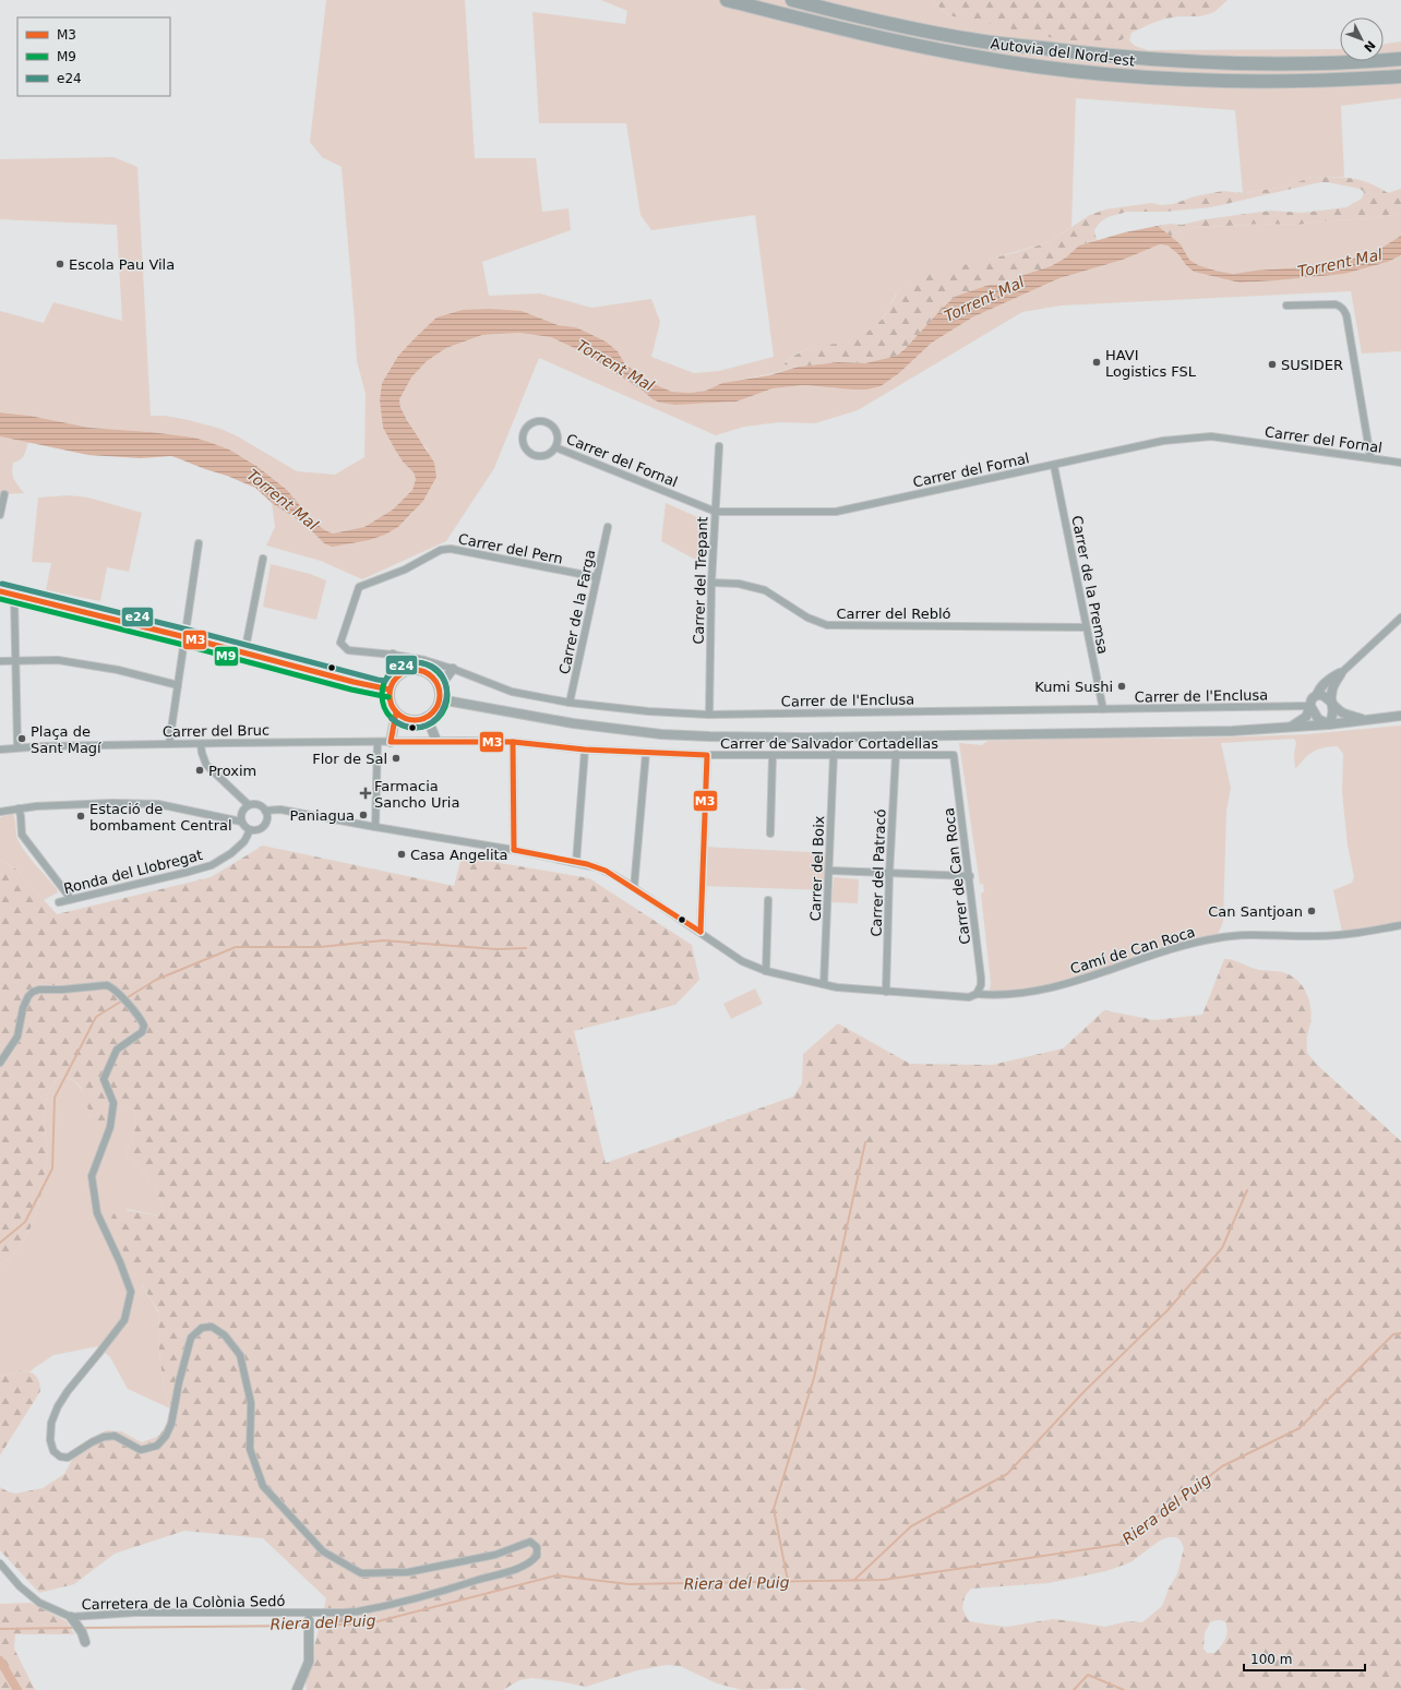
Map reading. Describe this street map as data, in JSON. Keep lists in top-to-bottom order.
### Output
{
  "streets": {
    "highway": ["Autovia del Nord-est"],
    "street": [
      "Carrer del Fornal",
      "Carrer del Pern",
      "Carrer del Trepant",
      "Carrer de la Premsa",
      "Carrer de la Farga",
      "Carrer del Rebló",
      "Carrer de l'Enclusa",
      "Carrer del Bruc",
      "Carrer de Salvador Cortadellas",
      "Carrer del Boix",
      "Ronda del Llobregat",
      "Carrer del Patracó",
      "Carrer de Can Roca",
      "Camí de Can Roca",
      "Carretera de la Colònia Sedó"
    ]
  },
  "crossings": [
    ["Carrer del Fornal", "Carrer del Trepant"],
    ["Carrer del Fornal", "Carrer de la Premsa"],
    ["Carrer del Pern", "Carrer de la Farga"],
    ["Carrer del Pern", "Carrer de l'Enclusa"],
    ["Carrer del Trepant", "Carrer del Rebló"],
    ["Carrer del Trepant", "Carrer de l'Enclusa"],
    ["Carrer de la Premsa", "Carrer del Rebló"],
    ["Carrer de la Premsa", "Carrer de l'Enclusa"],
    ["Carrer de la Farga", "Carrer de l'Enclusa"],
    ["Carrer del Bruc", "Carrer de Salvador Cortadellas"],
    ["Carrer de Salvador Cortadellas", "Carrer del Boix"],
    ["Carrer de Salvador Cortadellas", "Carrer del Patracó"],
    ["Carrer de Salvador Cortadellas", "Carrer de Can Roca"],
    ["Carrer del Boix", "Camí de Can Roca"],
    ["Ronda del Llobregat", "Camí de Can Roca"],
    ["Carrer del Patracó", "Camí de Can Roca"],
    ["Carrer de Can Roca", "Camí de Can Roca"]
  ],
  "water": ["Torrent Mal", "Riera del Puig"],
  "places": {
    "other": [
      "Escola Pau Vila",
      "HAVI Logistics FSL",
      "SUSIDER",
      "Kumi Sushi",
      "Plaça de Sant Magí",
      "Flor de Sal",
      "Proxim",
      "Paniagua",
      "Estació de bombament Central",
      "Casa Angelita",
      "Can Santjoan"
    ],
    "health": ["Farmacia Sancho Uria"]
  },
  "lines": ["transit line e24", "transit line M3", "transit line M9"],
  "legend": ["M3", "M9", "e24"],
  "scale_bar": "100 m",
  "north": "bottom right"
}
